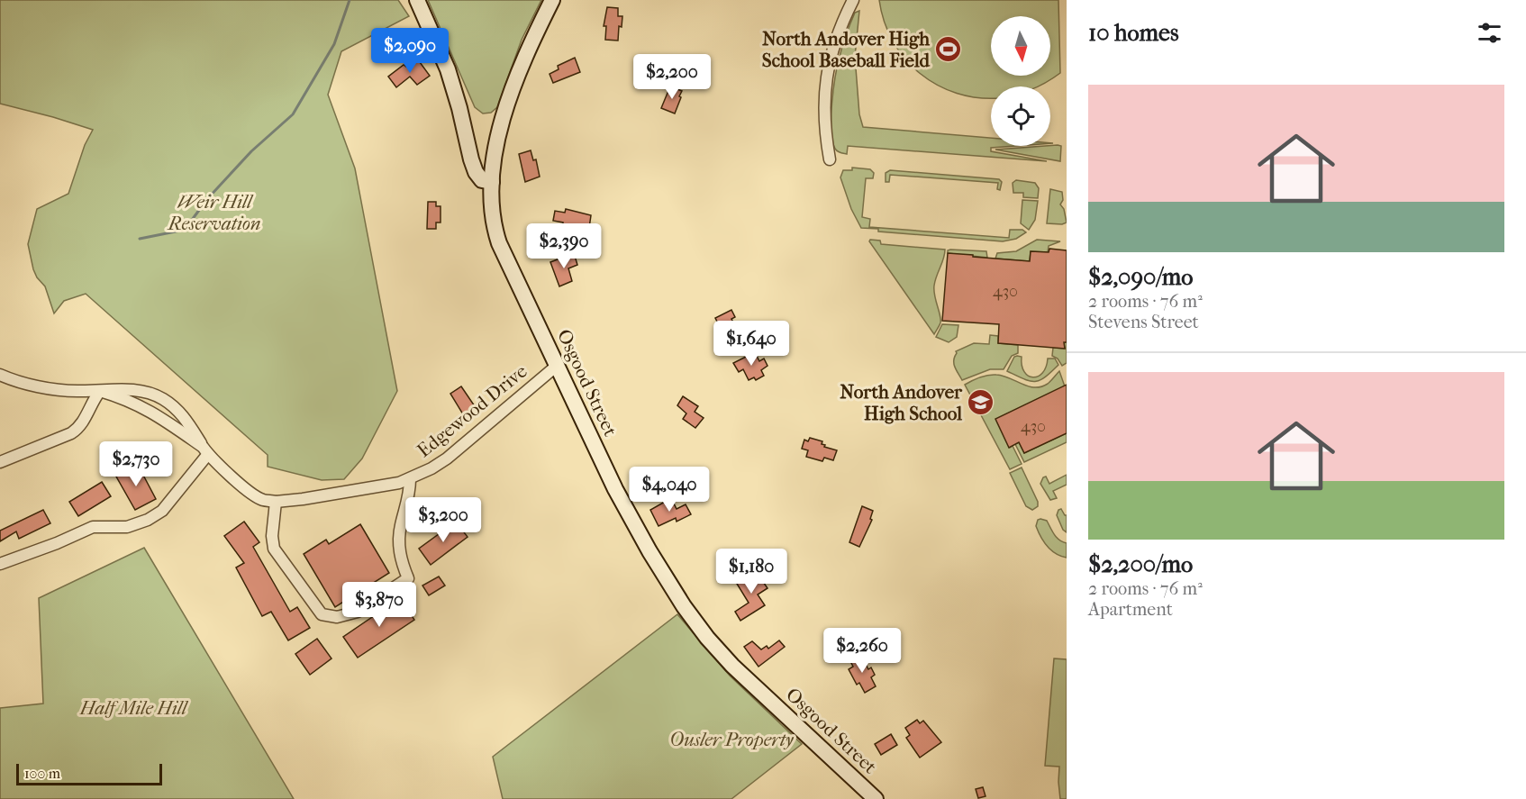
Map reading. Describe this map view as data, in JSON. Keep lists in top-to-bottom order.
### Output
{
  "streets": {
    "street": ["Osgood Street", "Edgewood Drive"]
  },
  "crossings": [
    ["Osgood Street", "Edgewood Drive"]
  ],
  "parks": ["Weir Hill Reservation", "Half Mile Hill", "Ousler Property"],
  "places": {
    "sports": ["North Andover High School Baseball Field"],
    "school or university": ["North Andover High School"]
  },
  "house_numbers": ["430", "430"],
  "scale_bar": "100 m",
  "north": "bottom",
  "page": {
    "heading": "10 homes",
    "price": [
      "$2,090",
      "$2,200",
      "$2,390",
      "$1,640",
      "$2,730",
      "$4,040",
      "$3,200",
      "$1,180",
      "$3,870",
      "$2,260"
    ],
    "list": [
      {
        "name": "$2,090/mo",
        "note": "2 rooms · 76 m² · Stevens Street"
      },
      {
        "name": "$2,200/mo",
        "note": "2 rooms · 76 m² · Apartment"
      }
    ],
    "scale": "100 m"
  }
}
